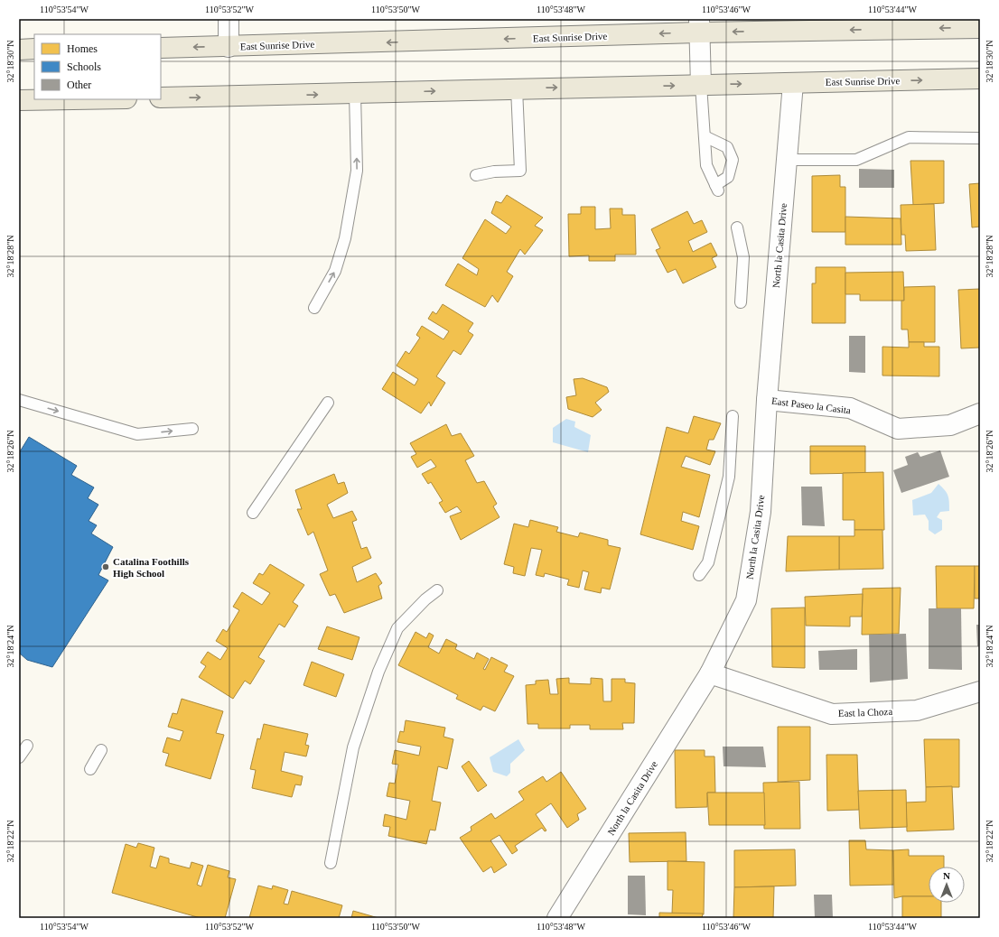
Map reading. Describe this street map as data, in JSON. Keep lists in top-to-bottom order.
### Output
{
  "streets": {
    "main road": ["East Sunrise Drive"],
    "street": ["North la Casita Drive", "East Paseo la Casita", "East la Choza"]
  },
  "crossings": [
    ["East Sunrise Drive", "North la Casita Drive"],
    ["North la Casita Drive", "East Paseo la Casita"],
    ["North la Casita Drive", "East la Choza"]
  ],
  "places": ["Catalina Foothills High School"],
  "legend": ["Homes", "Schools", "Other"],
  "north": "top",
  "coordinates": [
    "110°53'54\"W",
    "110°53'52\"W",
    "110°53'50\"W",
    "110°53'48\"W",
    "110°53'46\"W",
    "110°53'44\"W",
    "32°18'30\"N",
    "32°18'28\"N",
    "32°18'26\"N",
    "32°18'24\"N",
    "32°18'22\"N"
  ]
}
